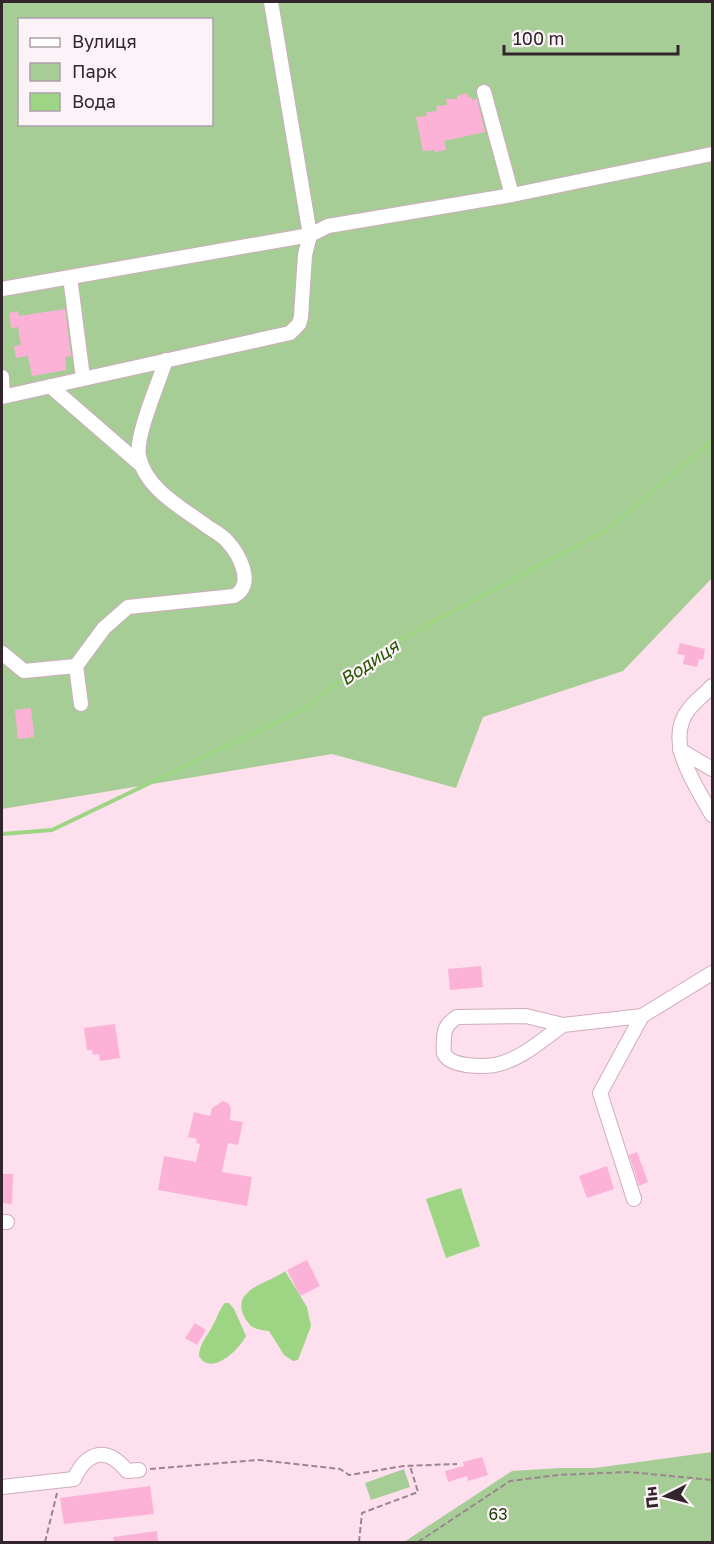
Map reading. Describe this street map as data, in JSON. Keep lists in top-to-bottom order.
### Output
{
  "water": ["Водиця"],
  "parks": ["63"],
  "legend": ["Вулиця", "Парк", "Вода"],
  "scale_bar": "100 m",
  "north": "left"
}
